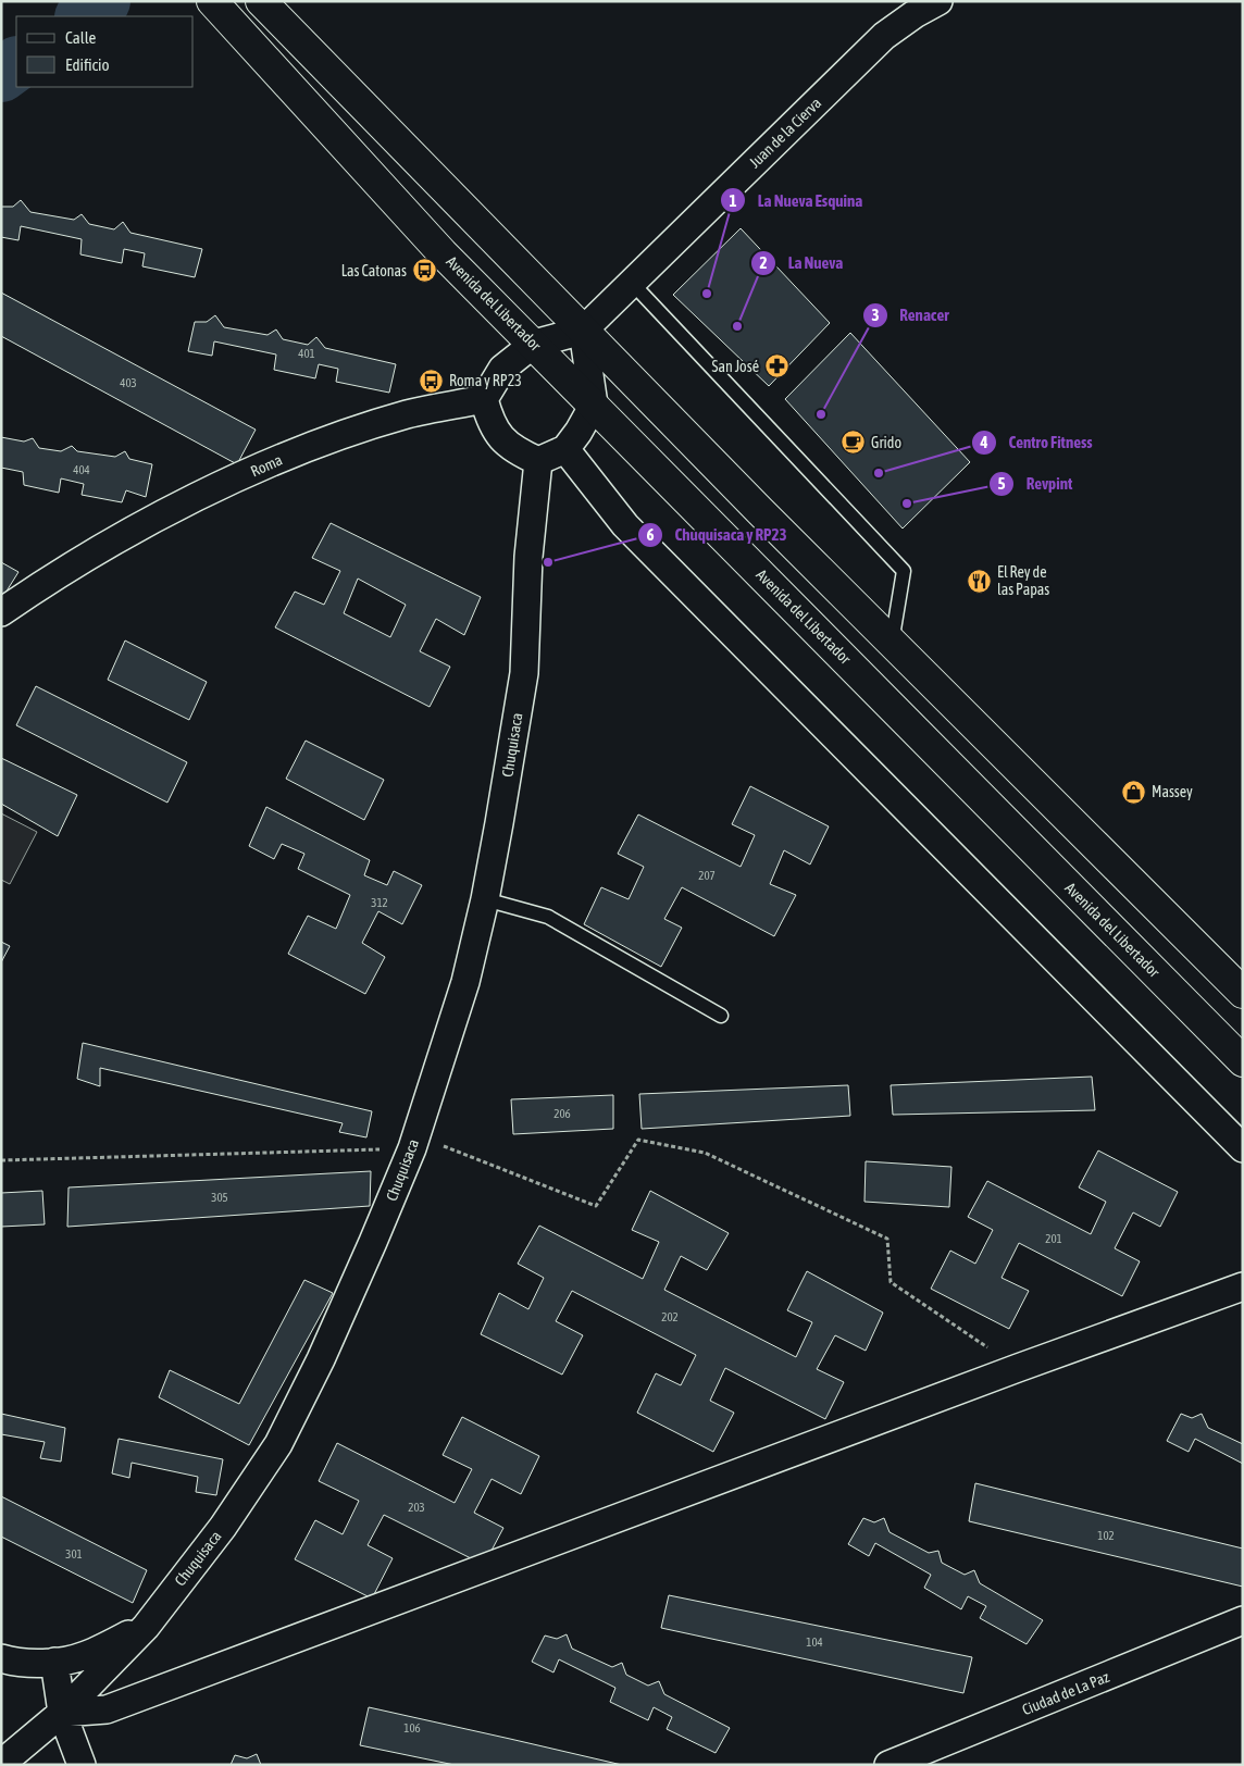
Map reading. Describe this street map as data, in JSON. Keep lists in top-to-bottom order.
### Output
{
  "streets": {
    "main road": ["Avenida del Libertador"],
    "street": [
      "Juan de la Cierva",
      "Roma",
      "Chuquisaca",
      "Ciudad de La Paz"
    ]
  },
  "crossings": [
    ["Juan de la Cierva", "Avenida del Libertador"],
    ["Juan de la Cierva", "Roma"],
    ["Juan de la Cierva", "Chuquisaca"],
    ["Avenida del Libertador", "Roma"],
    ["Avenida del Libertador", "Chuquisaca"],
    ["Roma", "Chuquisaca"]
  ],
  "places": {
    "bus stop": ["Las Catonas", "Roma y RP23"],
    "other": [
      "La Nueva Esquina",
      "La Nueva",
      "Renacer",
      "Centro Fitness",
      "Revpint",
      "Chuquisaca y RP23"
    ],
    "pharmacy": ["San José"],
    "cafe": ["Grido"],
    "restaurant": ["El Rey de las Papas"],
    "shop": ["Massey"]
  },
  "house_numbers": [
    "401",
    "403",
    "404",
    "207",
    "312",
    "206",
    "305",
    "201",
    "202",
    "203",
    "102",
    "301",
    "104",
    "106"
  ],
  "legend": ["Calle", "Edificio"]
}
